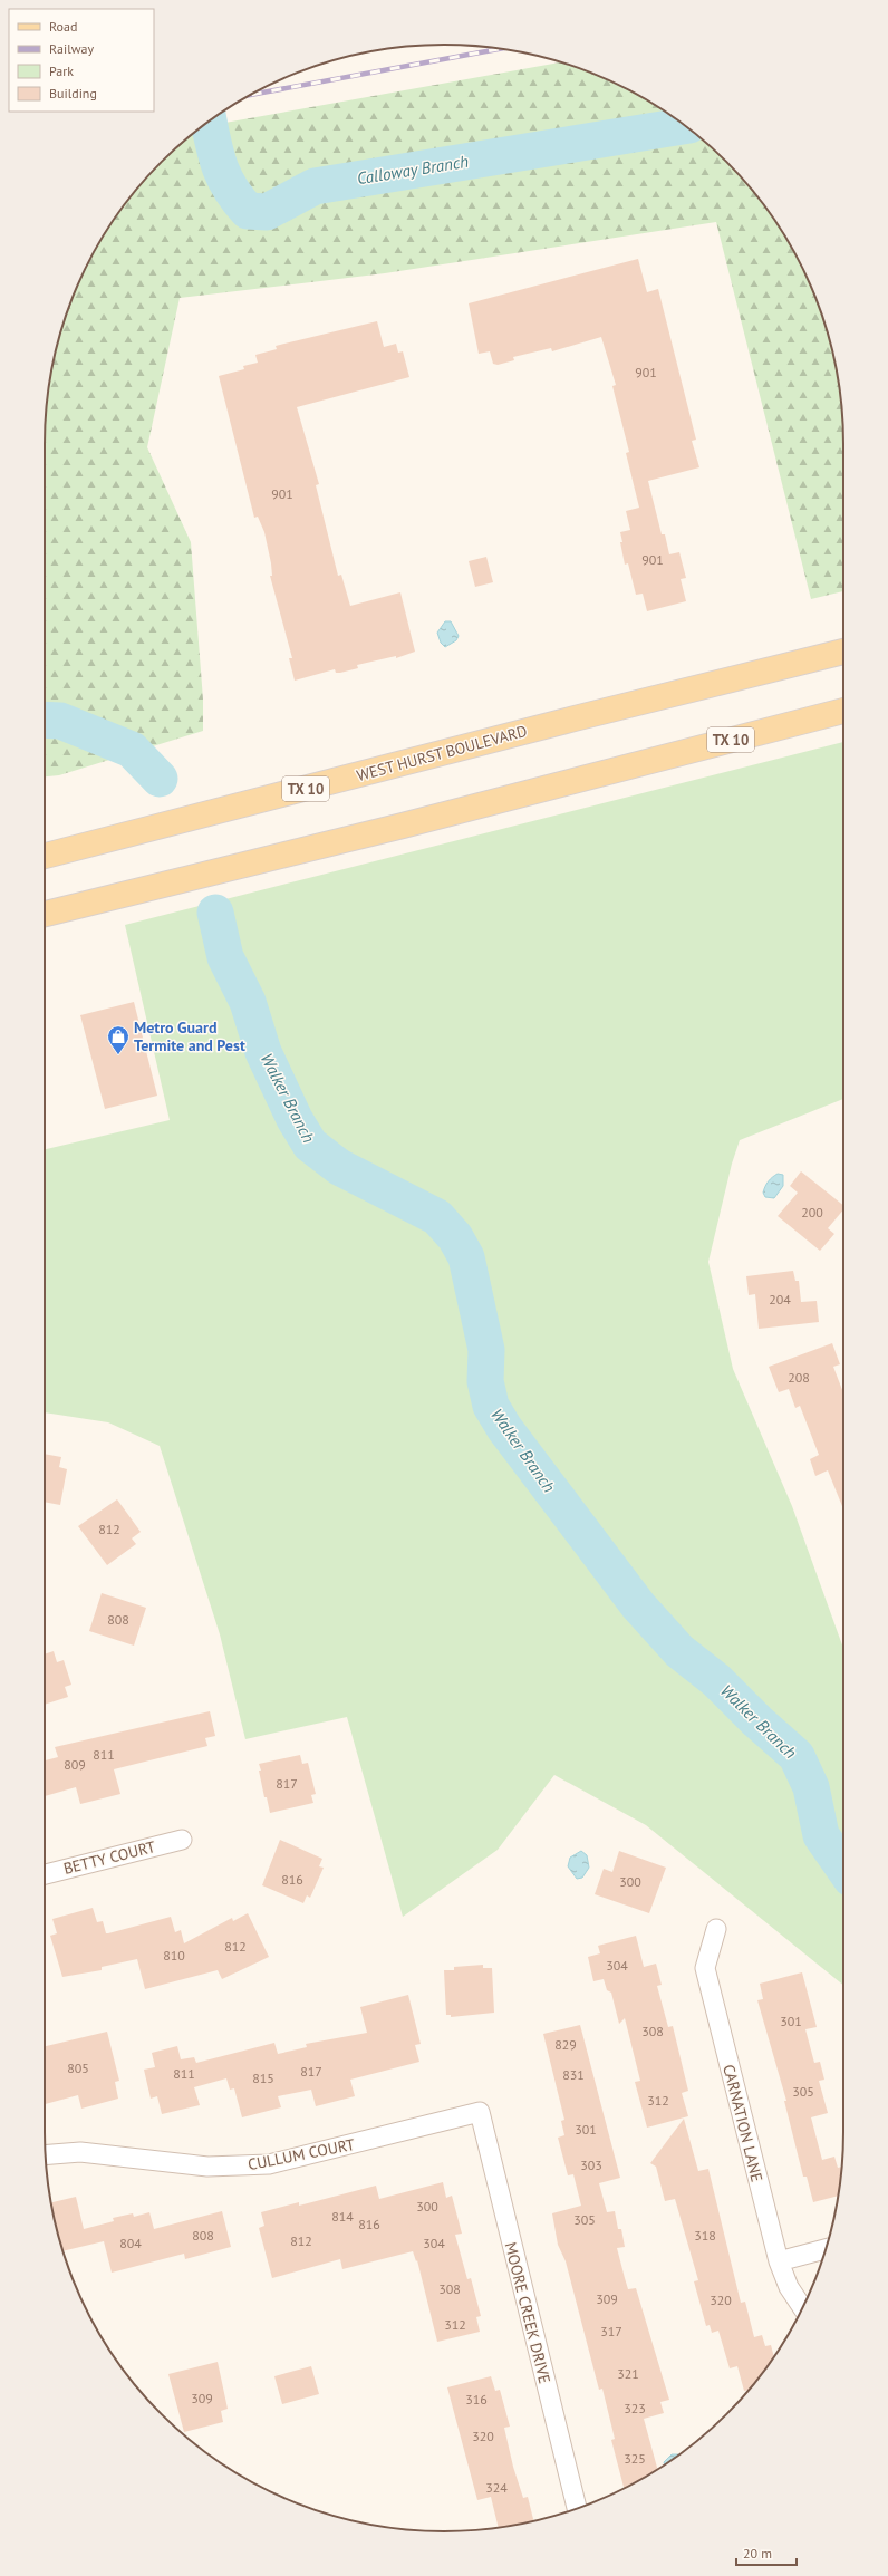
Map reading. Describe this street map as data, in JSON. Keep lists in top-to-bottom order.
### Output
{
  "streets": {
    "main road": ["TX 10", "WEST HURST BOULEVARD"],
    "street": [
      "BETTY COURT",
      "CARNATION LANE",
      "CULLUM COURT",
      "MOORE CREEK DRIVE"
    ]
  },
  "crossings": [
    ["CULLUM COURT", "MOORE CREEK DRIVE"]
  ],
  "water": ["Calloway Branch", "Walker Branch"],
  "places": {
    "shop": ["Metro Guard Termite and Pest"]
  },
  "house_numbers": [
    "901",
    "901",
    "901",
    "200",
    "204",
    "208",
    "812",
    "808",
    "811",
    "809",
    "817",
    "816",
    "300",
    "812",
    "810",
    "304",
    "301",
    "308",
    "829",
    "805",
    "817",
    "811",
    "831",
    "815",
    "305",
    "312",
    "301",
    "303",
    "300",
    "814",
    "305",
    "816",
    "808",
    "318",
    "812",
    "804",
    "304",
    "308",
    "309",
    "320",
    "312",
    "317",
    "321",
    "309",
    "316",
    "323",
    "320",
    "325",
    "324"
  ],
  "legend": [
    "Road",
    "Railway",
    "Park",
    "Building"
  ],
  "scale_bar": "20 m"
}
